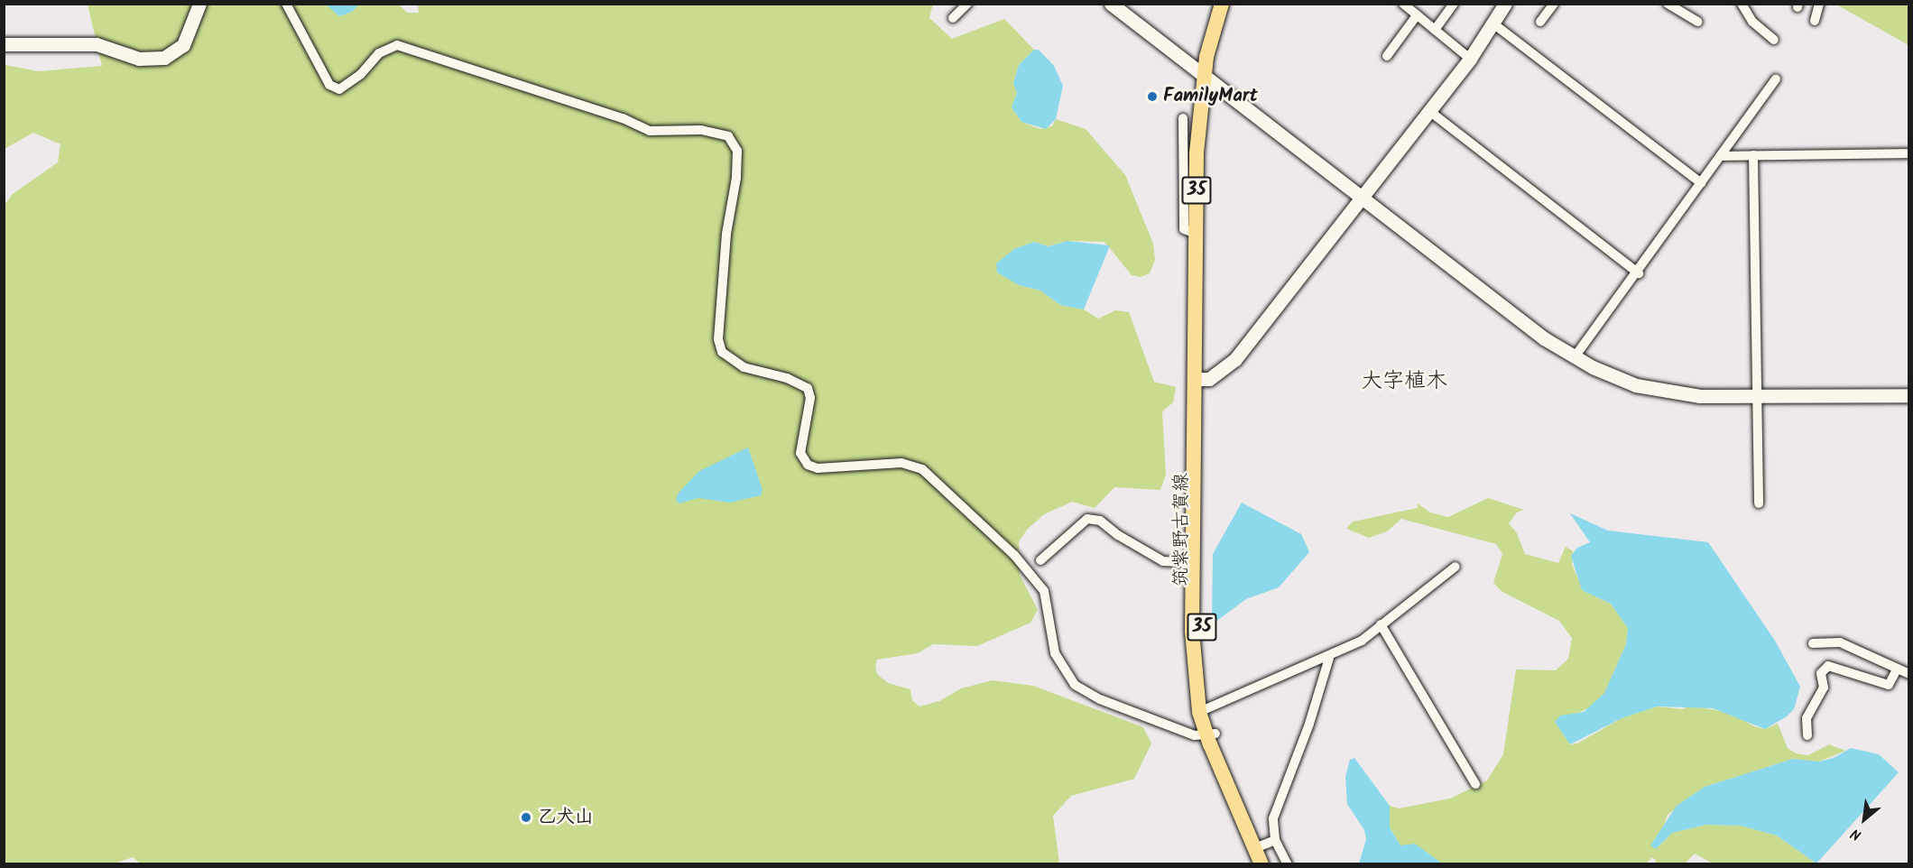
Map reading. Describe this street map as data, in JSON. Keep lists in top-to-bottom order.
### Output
{
  "streets": {
    "main road": ["35", "筑紫野古賀線"]
  },
  "districts": ["大字植木"],
  "places": ["FamilyMart", "乙犬山"],
  "north": "bottom left"
}
